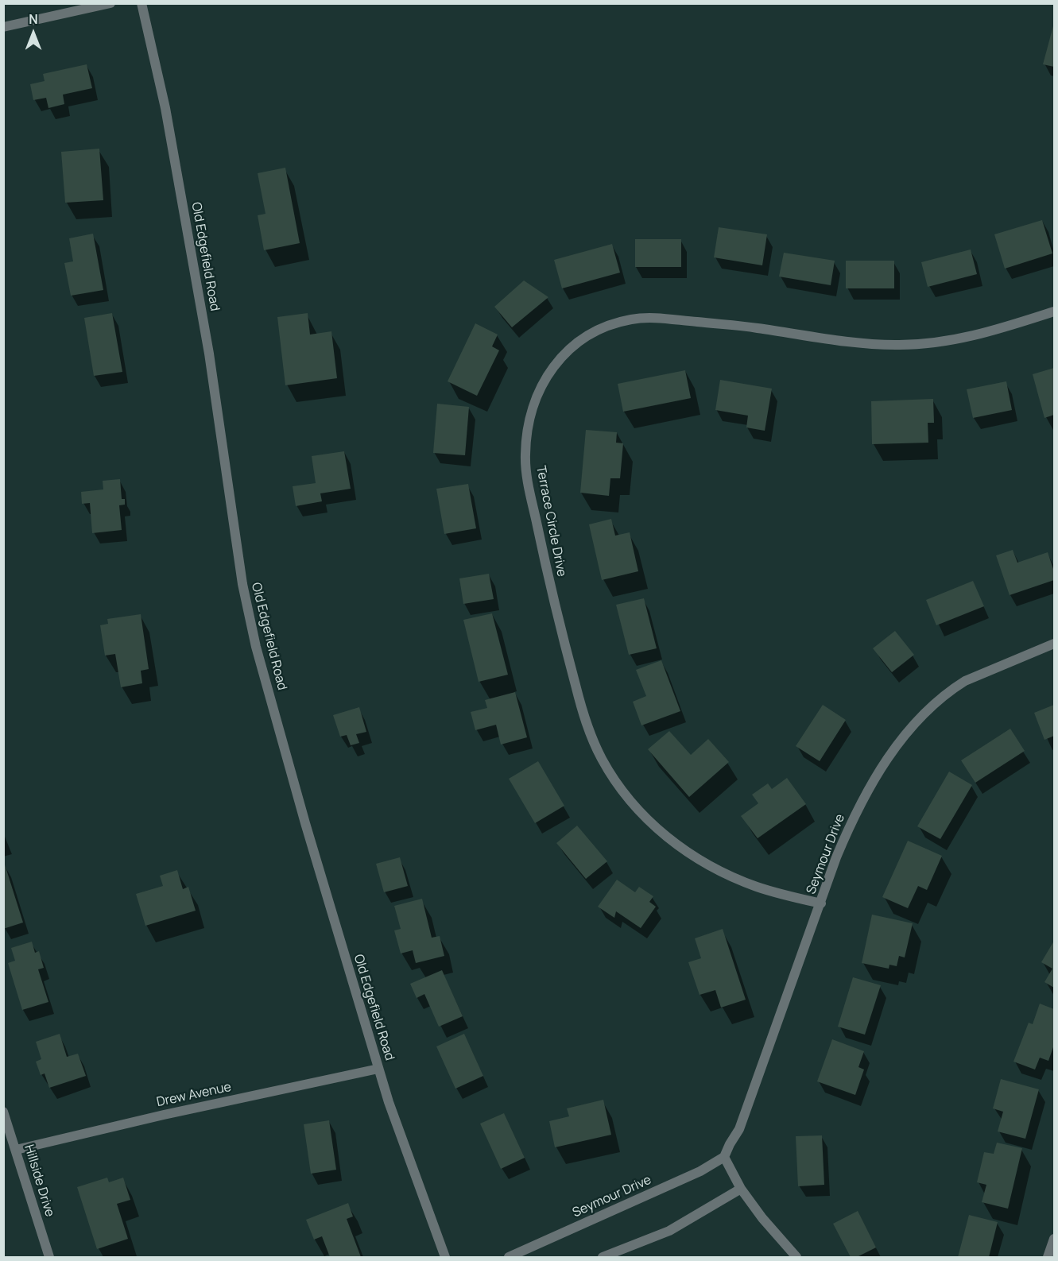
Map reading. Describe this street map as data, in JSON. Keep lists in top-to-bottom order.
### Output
{
  "streets": {
    "street": [
      "Old Edgefield Road",
      "Terrace Circle Drive",
      "Seymour Drive",
      "Drew Avenue",
      "Hillside Drive"
    ]
  },
  "crossings": [
    ["Old Edgefield Road", "Drew Avenue"],
    ["Terrace Circle Drive", "Seymour Drive"],
    ["Drew Avenue", "Hillside Drive"]
  ],
  "north": "top"
}
